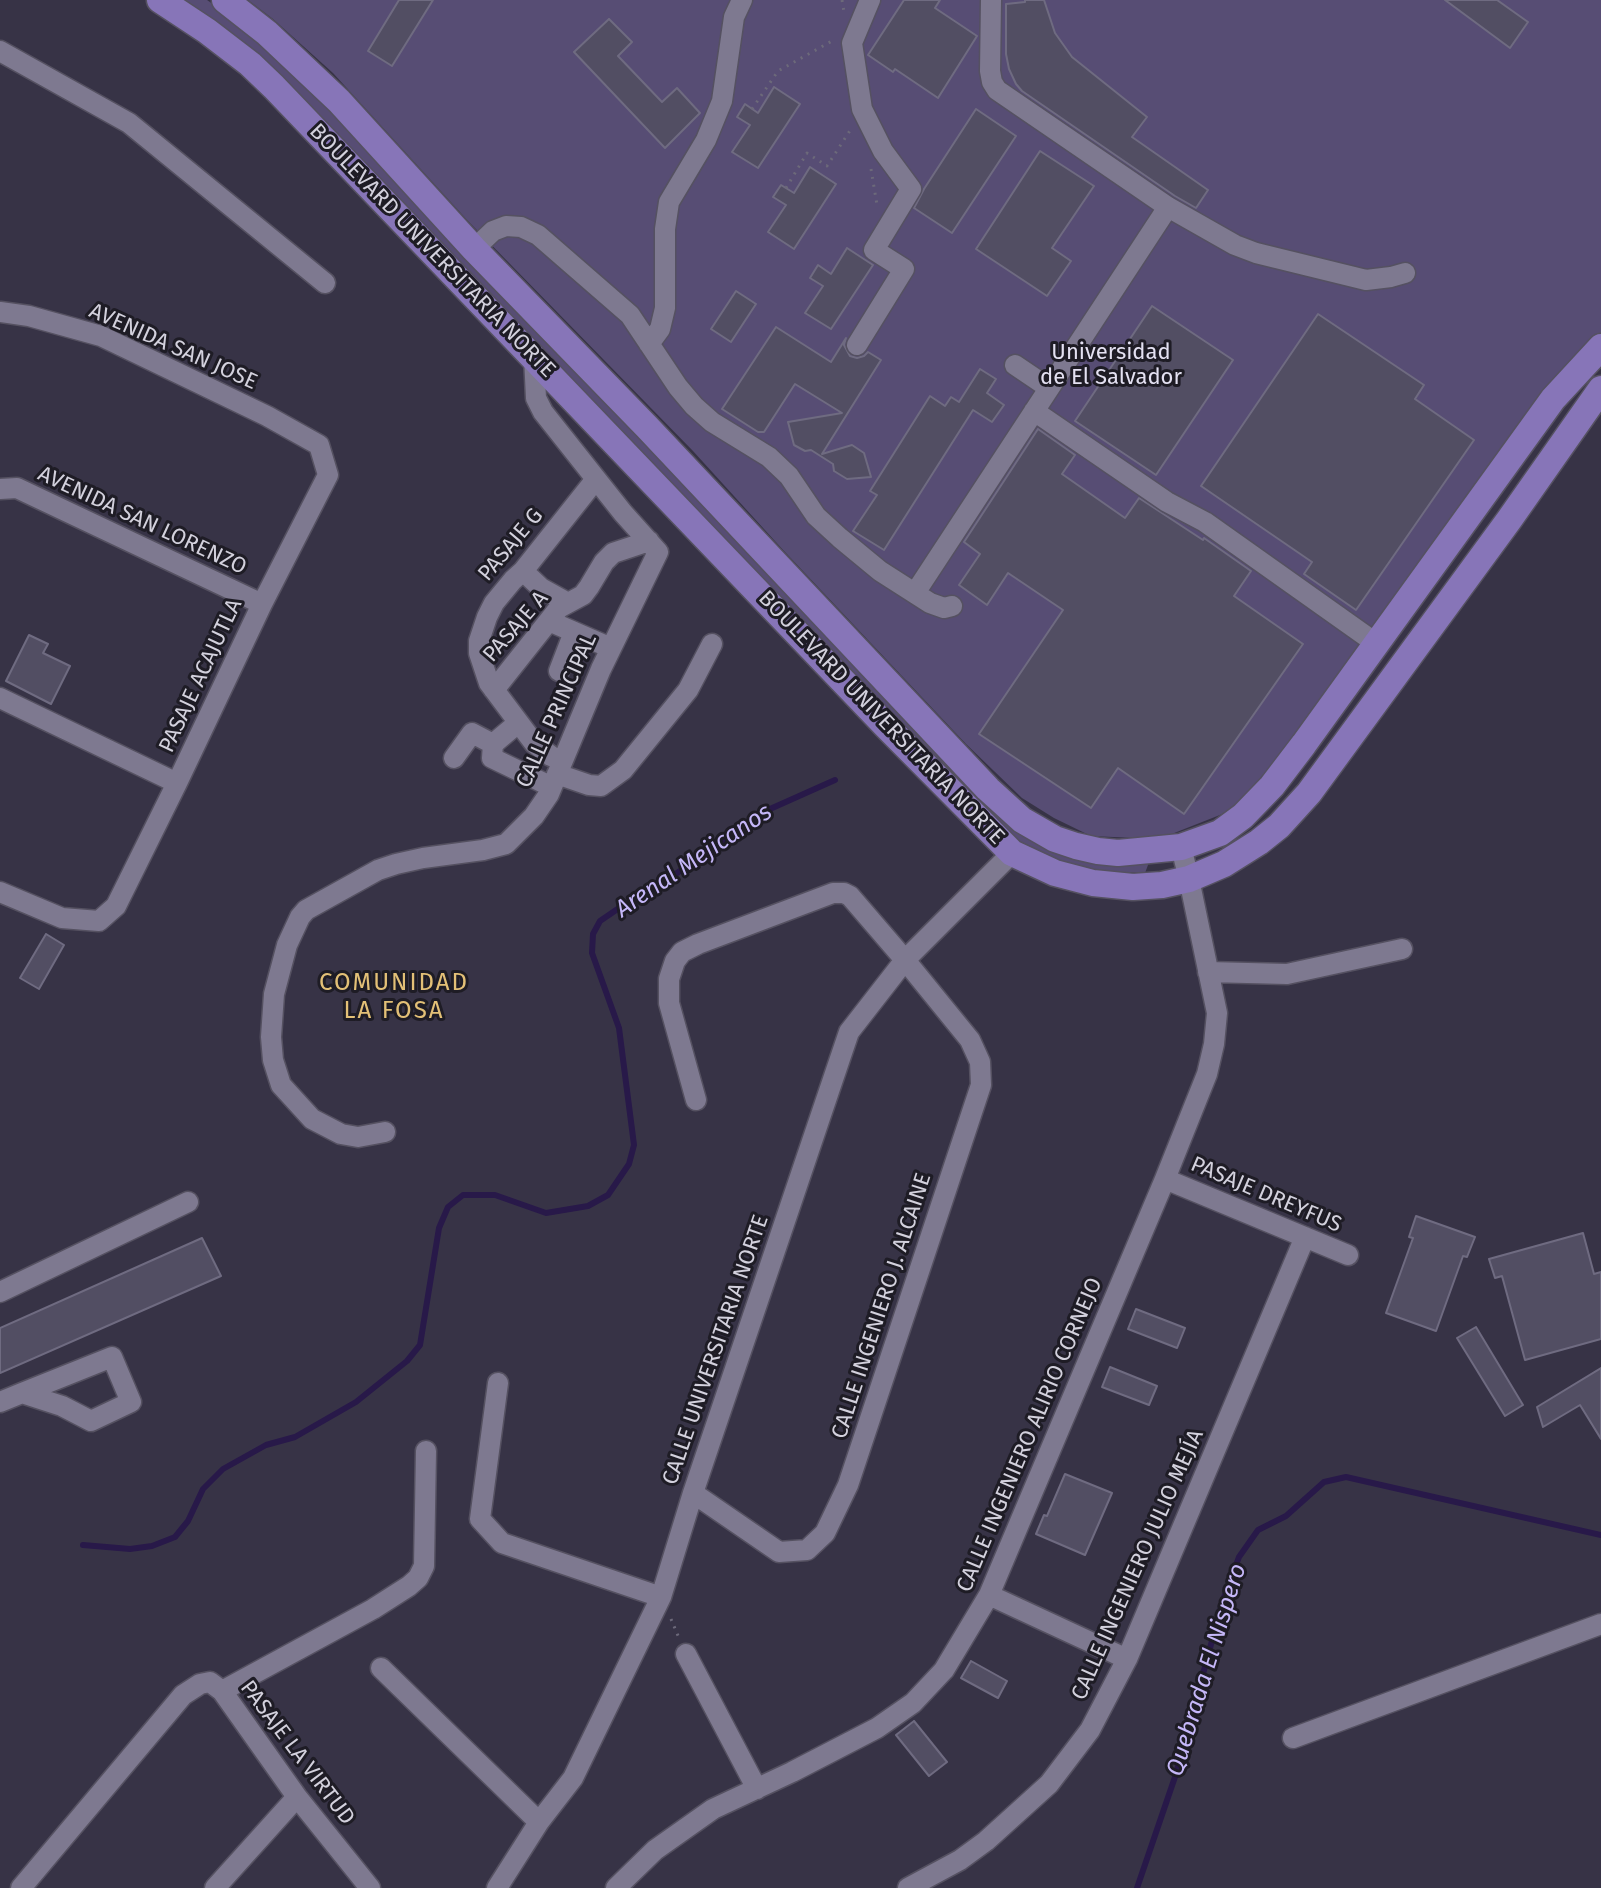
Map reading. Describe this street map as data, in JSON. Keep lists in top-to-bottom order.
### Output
{
  "streets": {
    "main road": ["BOULEVARD UNIVERSITARIA NORTE"],
    "street": [
      "AVENIDA SAN JOSE",
      "AVENIDA SAN LORENZO",
      "PASAJE G",
      "PASAJE A",
      "PASAJE ACAJUTLA",
      "CALLE PRINCIPAL",
      "PASAJE DREYFUS",
      "CALLE INGENIERO J. ALCAINE",
      "CALLE UNIVERSITARIA NORTE",
      "CALLE INGENIERO ALIRIO CORNEJO",
      "CALLE INGENIERO JULIO MEJÍA",
      "PASAJE LA VIRTUD"
    ]
  },
  "crossings": [
    ["BOULEVARD UNIVERSITARIA NORTE", "CALLE UNIVERSITARIA NORTE"],
    ["BOULEVARD UNIVERSITARIA NORTE", "CALLE INGENIERO ALIRIO CORNEJO"],
    ["AVENIDA SAN JOSE", "PASAJE ACAJUTLA"],
    ["AVENIDA SAN LORENZO", "PASAJE ACAJUTLA"],
    ["PASAJE G", "PASAJE A"],
    ["PASAJE G", "CALLE PRINCIPAL"],
    ["PASAJE A", "CALLE PRINCIPAL"],
    ["PASAJE DREYFUS", "CALLE INGENIERO ALIRIO CORNEJO"],
    ["PASAJE DREYFUS", "CALLE INGENIERO JULIO MEJÍA"],
    ["CALLE INGENIERO J. ALCAINE", "CALLE UNIVERSITARIA NORTE"]
  ],
  "districts": ["COMUNIDAD LA FOSA"],
  "water": ["Arenal Mejicanos", "Quebrada El Nispero"],
  "parks": ["Universidad de El Salvador"]
}
